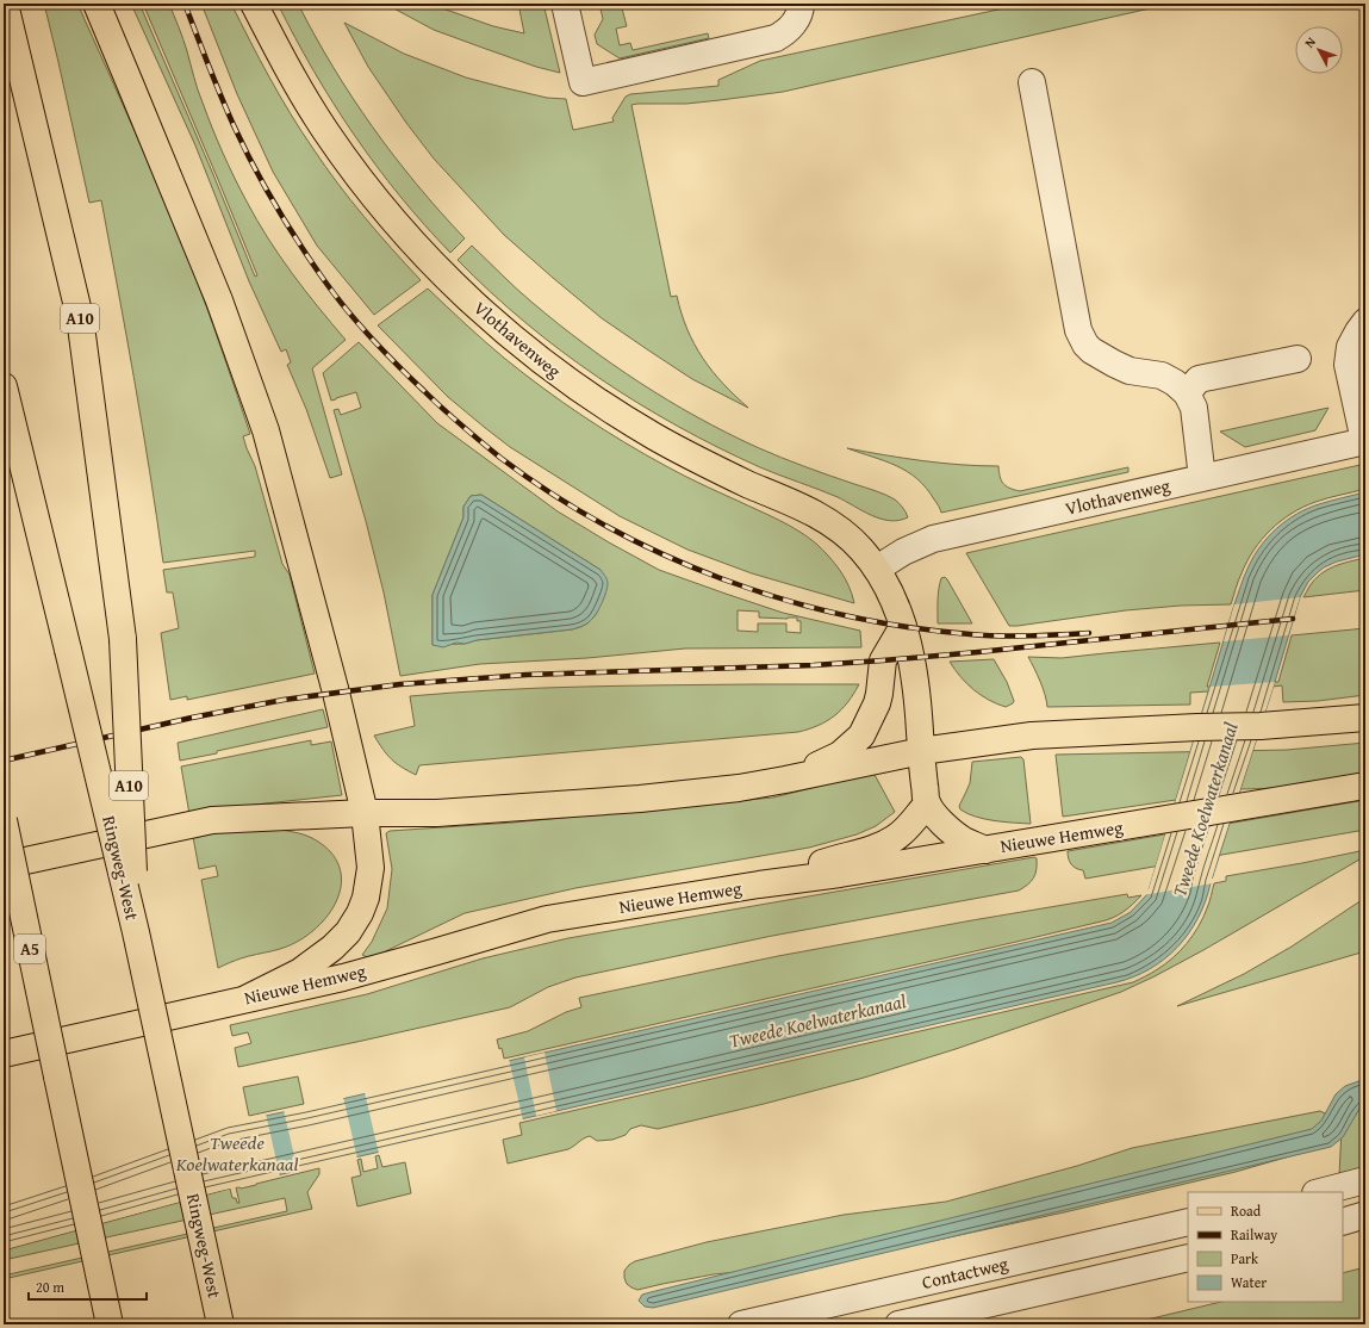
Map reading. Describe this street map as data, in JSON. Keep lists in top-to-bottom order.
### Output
{
  "streets": {
    "main road": [
      "A10",
      "Vlothavenweg",
      "Nieuwe Hemweg",
      "Ringweg-West",
      "A5"
    ],
    "street": ["Contactweg"]
  },
  "crossings": [
    ["A10", "Ringweg-West"]
  ],
  "water": ["Tweede Koelwaterkanaal"],
  "legend": [
    "Road",
    "Railway",
    "Park",
    "Water"
  ],
  "scale_bar": "20 m",
  "north": "top left"
}
